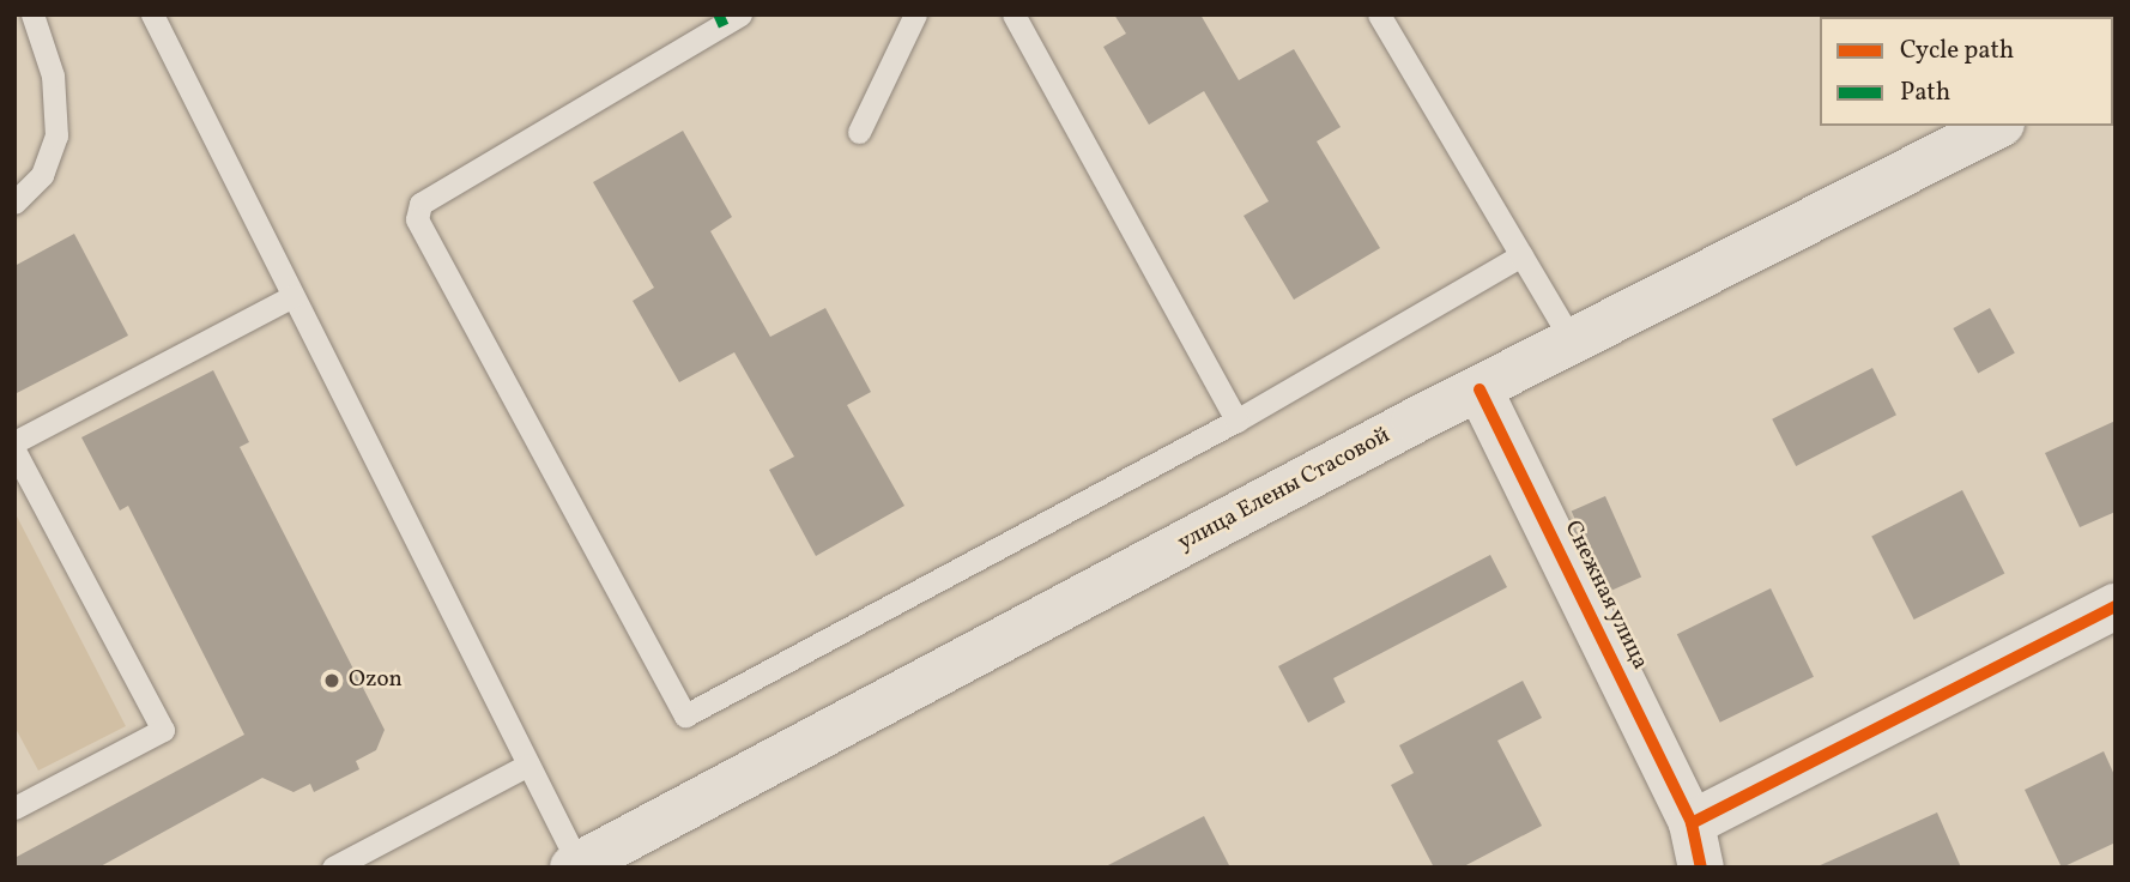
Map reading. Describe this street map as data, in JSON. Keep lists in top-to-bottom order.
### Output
{
  "streets": {
    "main road": ["улица Елены Стасовой", "Снежная улица"]
  },
  "crossings": [
    ["улица Елены Стасовой", "Снежная улица"]
  ],
  "places": ["Ozon"],
  "legend": ["Cycle path", "Path"]
}
